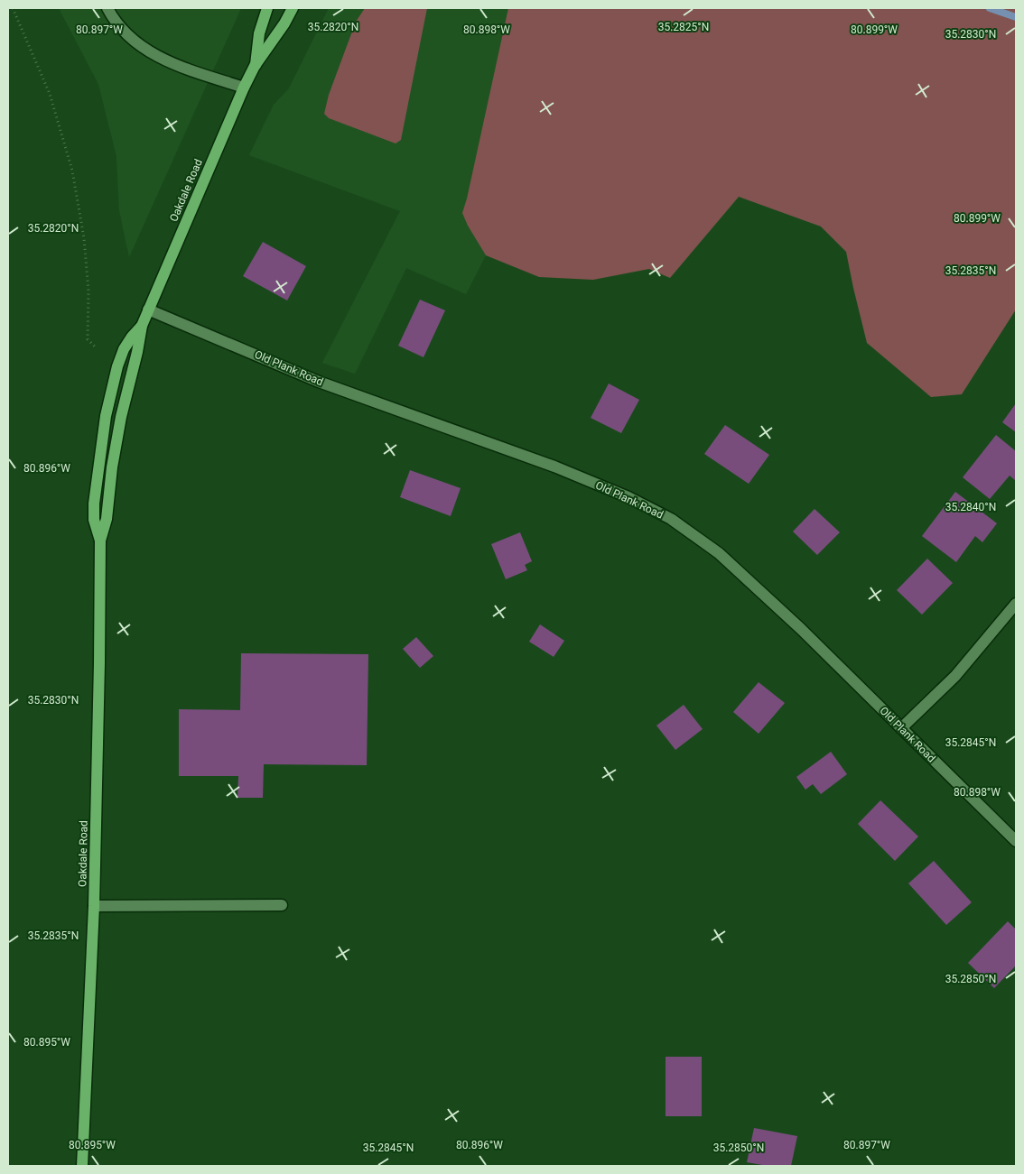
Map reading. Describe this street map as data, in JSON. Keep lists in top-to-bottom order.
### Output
{
  "streets": {
    "main road": ["Oakdale Road"],
    "street": ["Old Plank Road"]
  },
  "crossings": [
    ["Oakdale Road", "Old Plank Road"]
  ],
  "coordinates": [
    "35.2820°N",
    "35.2825°N",
    "80.897°W",
    "80.898°W",
    "80.899°W",
    "35.2830°N",
    "35.2835°N",
    "80.896°W",
    "35.2840°N",
    "35.2845°N",
    "35.2850°N",
    "80.895°W"
  ]
}
